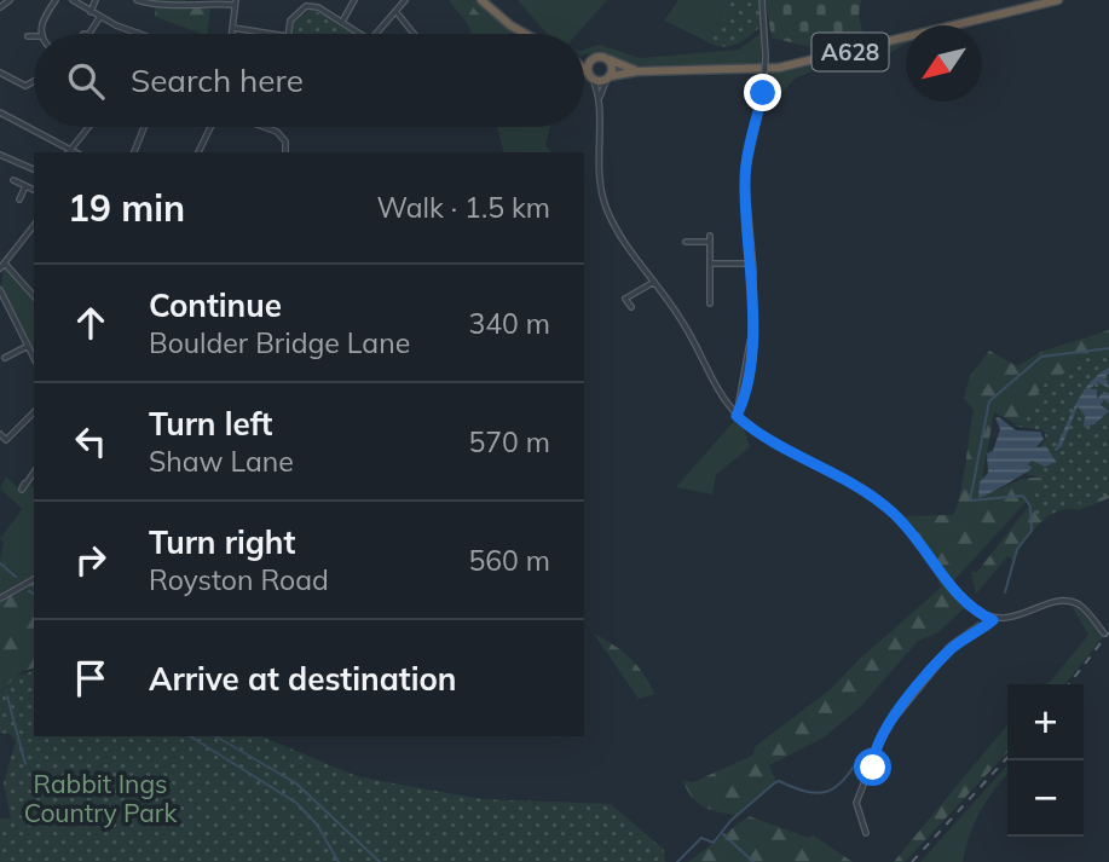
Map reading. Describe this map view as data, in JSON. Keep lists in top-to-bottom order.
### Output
{
  "streets": {
    "highway": ["A628"]
  },
  "parks": ["Rabbit Ings Country Park"],
  "north": "bottom left",
  "page": {
    "search": "Search here",
    "heading": ["19 min", "Walk · 1.5 km"],
    "list": [
      ["Continue", "Boulder Bridge Lane", "340 m"],
      ["Turn left", "Shaw Lane", "570 m"],
      ["Turn right", "Royston Road", "560 m"],
      "Arrive at destination"
    ],
    "map_buttons": ["+", "−"]
  }
}
